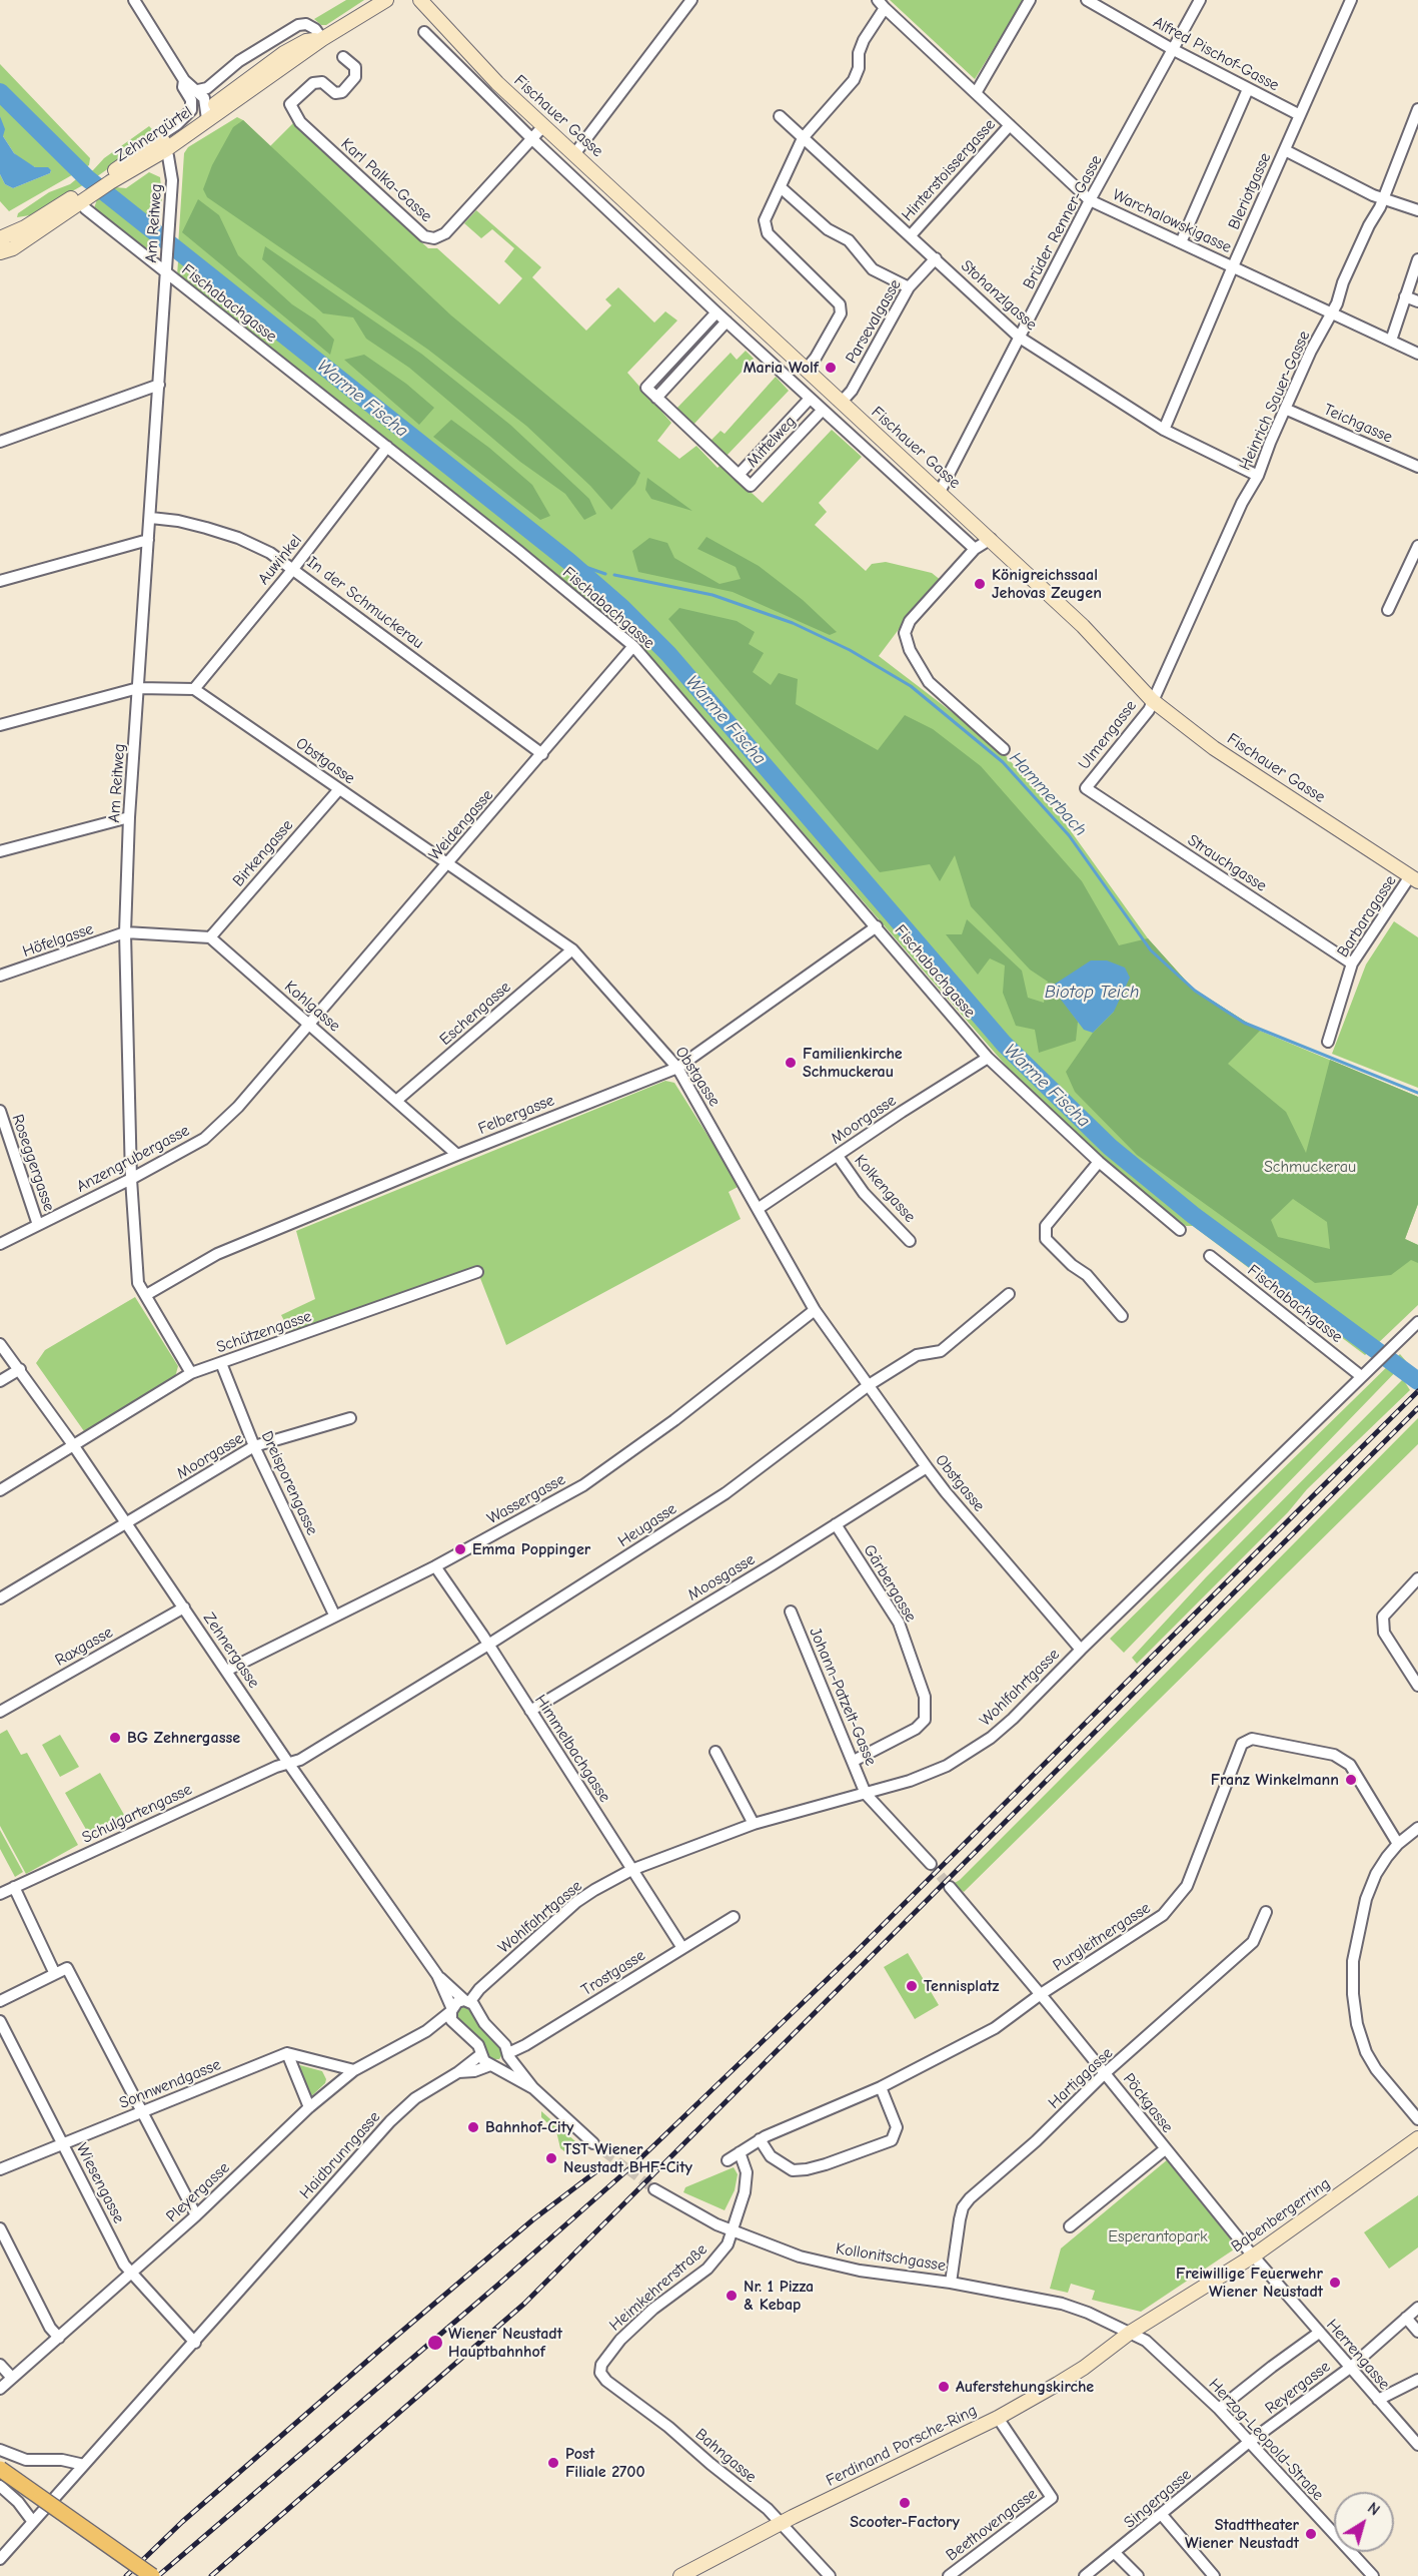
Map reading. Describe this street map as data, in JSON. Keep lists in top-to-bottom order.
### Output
{
  "streets": {
    "main road": [
      "Fischauer Gasse",
      "Zehnergürtel",
      "Babenbergerring",
      "Ferdinand Porsche-Ring"
    ],
    "street": [
      "Alfred Pischof-Gasse",
      "Hinterstoissergasse",
      "Karl Palka-Gasse",
      "Bleriotgasse",
      "Warchalowskigasse",
      "Brüder Renner-Gasse",
      "Am Reitweg",
      "Stohanzlgasse",
      "Fischabachgasse",
      "Parsevalgasse",
      "Heinrich Sauer-Gasse",
      "Teichgasse",
      "Mittelweg",
      "Auwinkel",
      "In der Schmuckerau",
      "Ulmengasse",
      "Obstgasse",
      "Weidengasse",
      "Birkengasse",
      "Strauchgasse",
      "Barbaragasse",
      "Höfelgasse",
      "Kohlgasse",
      "Eschengasse",
      "Felbergasse",
      "Moorgasse",
      "Anzengrubergasse",
      "Roseggergasse",
      "Kolkengasse",
      "Schützengasse",
      "Dreisporengasse",
      "Wassergasse",
      "Heugasse",
      "Moosgasse",
      "Gärbergasse",
      "Raxgasse",
      "Zehnergasse",
      "Wohlfahrtgasse",
      "Johann-Patzelt-Gasse",
      "Himmelbachgasse",
      "Schulgartengasse",
      "Purgleitnergasse",
      "Trostgasse",
      "Hartiggasse",
      "Sonnwendgasse",
      "Pöckgasse",
      "Haidbrunngasse",
      "Wiesengasse",
      "Pleyergasse",
      "Kollonitschgasse",
      "Heimkehrerstraße",
      "Herrengasse",
      "Reyergasse",
      "Herzog-Leopold-Straße",
      "Bahngasse",
      "Singergasse",
      "Beethovengasse"
    ]
  },
  "crossings": [
    ["Alfred Pischof-Gasse", "Bleriotgasse"],
    ["Alfred Pischof-Gasse", "Brüder Renner-Gasse"],
    ["Fischauer Gasse", "Karl Palka-Gasse"],
    ["Fischauer Gasse", "Brüder Renner-Gasse"],
    ["Fischauer Gasse", "Parsevalgasse"],
    ["Fischauer Gasse", "Heinrich Sauer-Gasse"],
    ["Fischauer Gasse", "Ulmengasse"],
    ["Fischauer Gasse", "Barbaragasse"],
    ["Zehnergürtel", "Am Reitweg"],
    ["Hinterstoissergasse", "Warchalowskigasse"],
    ["Hinterstoissergasse", "Stohanzlgasse"],
    ["Bleriotgasse", "Warchalowskigasse"],
    ["Bleriotgasse", "Stohanzlgasse"],
    ["Warchalowskigasse", "Brüder Renner-Gasse"],
    ["Warchalowskigasse", "Heinrich Sauer-Gasse"],
    ["Brüder Renner-Gasse", "Stohanzlgasse"],
    ["Am Reitweg", "Fischabachgasse"],
    ["Am Reitweg", "In der Schmuckerau"],
    ["Am Reitweg", "Höfelgasse"],
    ["Am Reitweg", "Felbergasse"],
    ["Am Reitweg", "Anzengrubergasse"],
    ["Am Reitweg", "Schützengasse"],
    ["Stohanzlgasse", "Parsevalgasse"],
    ["Stohanzlgasse", "Heinrich Sauer-Gasse"],
    ["Fischabachgasse", "Auwinkel"],
    ["Fischabachgasse", "Weidengasse"],
    ["Fischabachgasse", "Felbergasse"],
    ["Fischabachgasse", "Moorgasse"],
    ["Fischabachgasse", "Wohlfahrtgasse"],
    ["Heinrich Sauer-Gasse", "Teichgasse"],
    ["Heinrich Sauer-Gasse", "Ulmengasse"],
    ["Auwinkel", "In der Schmuckerau"],
    ["Auwinkel", "Obstgasse"],
    ["In der Schmuckerau", "Weidengasse"],
    ["Ulmengasse", "Strauchgasse"],
    ["Obstgasse", "Weidengasse"],
    ["Obstgasse", "Birkengasse"],
    ["Obstgasse", "Eschengasse"],
    ["Obstgasse", "Felbergasse"],
    ["Obstgasse", "Moorgasse"],
    ["Obstgasse", "Wassergasse"],
    ["Obstgasse", "Heugasse"],
    ["Obstgasse", "Moosgasse"],
    ["Obstgasse", "Wohlfahrtgasse"],
    ["Weidengasse", "Kohlgasse"],
    ["Weidengasse", "Anzengrubergasse"],
    ["Birkengasse", "Kohlgasse"],
    ["Strauchgasse", "Barbaragasse"],
    ["Kohlgasse", "Eschengasse"],
    ["Kohlgasse", "Felbergasse"],
    ["Kohlgasse", "Anzengrubergasse"],
    ["Moorgasse", "Kolkengasse"],
    ["Moorgasse", "Dreisporengasse"],
    ["Moorgasse", "Zehnergasse"],
    ["Anzengrubergasse", "Roseggergasse"],
    ["Schützengasse", "Dreisporengasse"],
    ["Schützengasse", "Zehnergasse"],
    ["Dreisporengasse", "Wassergasse"],
    ["Wassergasse", "Zehnergasse"],
    ["Wassergasse", "Himmelbachgasse"],
    ["Heugasse", "Zehnergasse"],
    ["Heugasse", "Himmelbachgasse"],
    ["Heugasse", "Schulgartengasse"],
    ["Moosgasse", "Gärbergasse"],
    ["Moosgasse", "Himmelbachgasse"],
    ["Gärbergasse", "Johann-Patzelt-Gasse"],
    ["Raxgasse", "Zehnergasse"],
    ["Zehnergasse", "Wohlfahrtgasse"],
    ["Zehnergasse", "Schulgartengasse"],
    ["Zehnergasse", "Trostgasse"],
    ["Zehnergasse", "Pleyergasse"],
    ["Wohlfahrtgasse", "Johann-Patzelt-Gasse"],
    ["Wohlfahrtgasse", "Himmelbachgasse"],
    ["Wohlfahrtgasse", "Pleyergasse"],
    ["Himmelbachgasse", "Trostgasse"],
    ["Purgleitnergasse", "Pöckgasse"],
    ["Trostgasse", "Haidbrunngasse"],
    ["Hartiggasse", "Pöckgasse"],
    ["Hartiggasse", "Kollonitschgasse"],
    ["Sonnwendgasse", "Wiesengasse"],
    ["Pöckgasse", "Babenbergerring"],
    ["Pöckgasse", "Herrengasse"],
    ["Haidbrunngasse", "Wiesengasse"],
    ["Wiesengasse", "Pleyergasse"],
    ["Babenbergerring", "Kollonitschgasse"],
    ["Babenbergerring", "Herrengasse"],
    ["Babenbergerring", "Herzog-Leopold-Straße"],
    ["Babenbergerring", "Ferdinand Porsche-Ring"],
    ["Kollonitschgasse", "Heimkehrerstraße"],
    ["Kollonitschgasse", "Herzog-Leopold-Straße"],
    ["Kollonitschgasse", "Ferdinand Porsche-Ring"],
    ["Heimkehrerstraße", "Bahngasse"],
    ["Herrengasse", "Reyergasse"],
    ["Reyergasse", "Herzog-Leopold-Straße"],
    ["Reyergasse", "Singergasse"],
    ["Herzog-Leopold-Straße", "Ferdinand Porsche-Ring"],
    ["Herzog-Leopold-Straße", "Singergasse"],
    ["Ferdinand Porsche-Ring", "Bahngasse"],
    ["Ferdinand Porsche-Ring", "Beethovengasse"]
  ],
  "water": ["Warme Fischa", "Hammerbach", "Biotop Teich"],
  "parks": ["Schmuckerau", "Esperantopark"],
  "places": [
    "Maria Wolf",
    "Königreichssaal Jehovas Zeugen",
    "Familienkirche Schmuckerau",
    "Emma Poppinger",
    "BG Zehnergasse",
    "Franz Winkelmann",
    "Tennisplatz",
    "Bahnhof-City",
    "TST Wiener Neustadt BHF-City",
    "Freiwillige Feuerwehr Wiener Neustadt",
    "Nr. 1 Pizza & Kebap",
    "Wiener Neustadt Hauptbahnhof",
    "Auferstehungskirche",
    "Post Filiale 2700",
    "Scooter-Factory",
    "Stadttheater Wiener Neustadt"
  ],
  "north": "top right"
}
